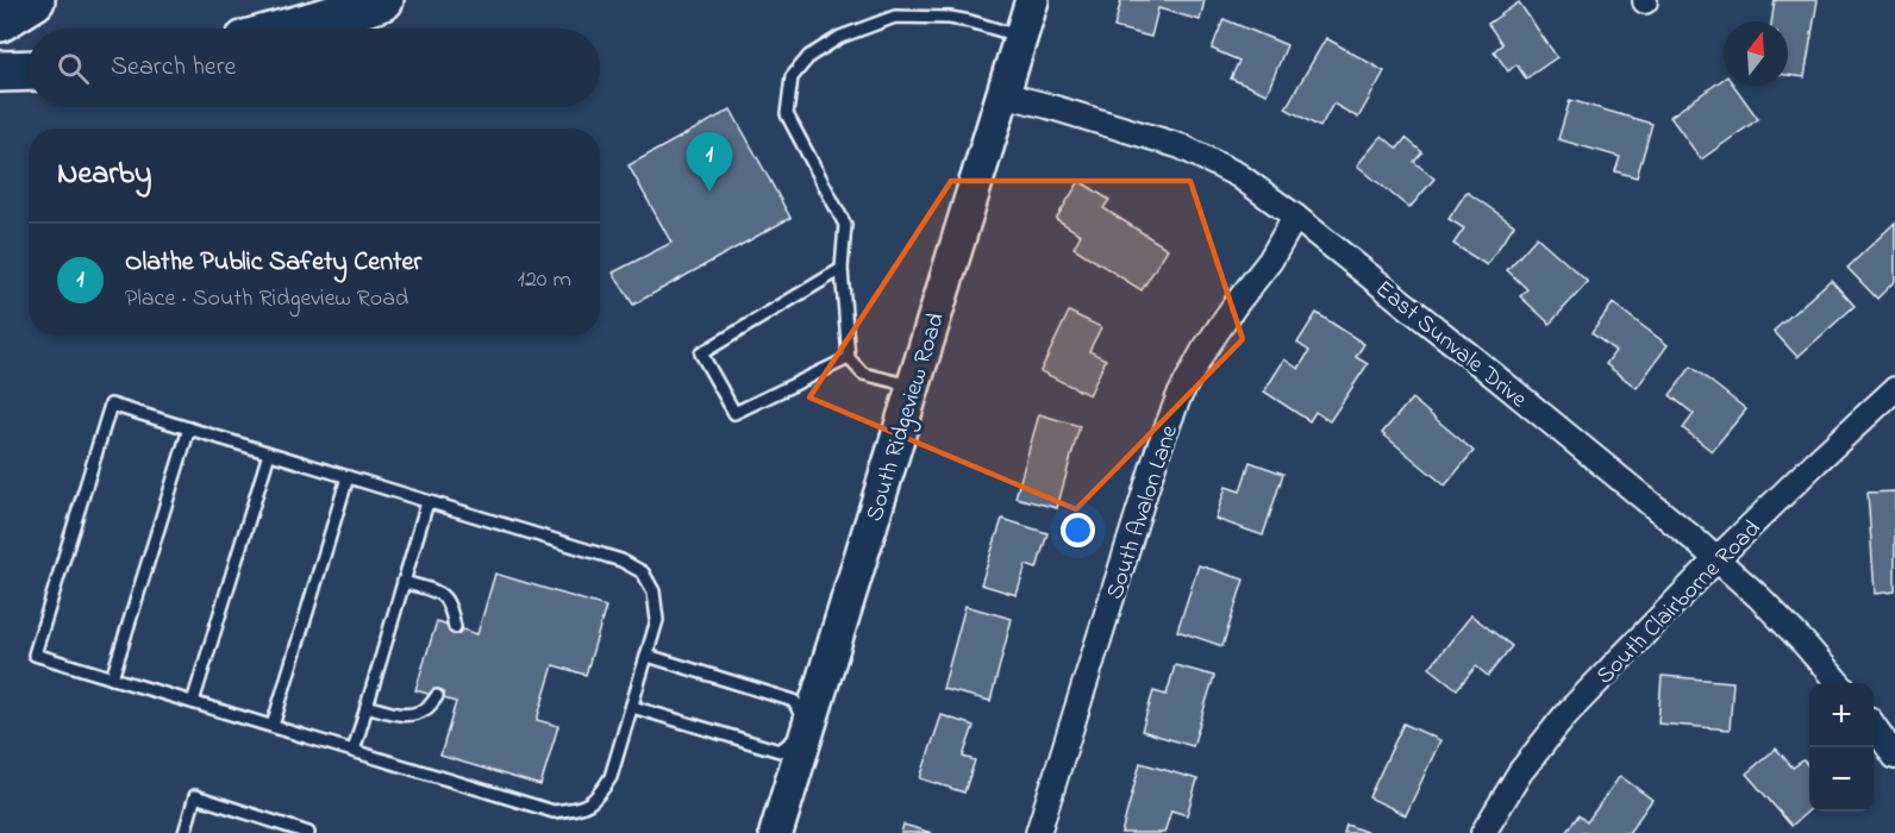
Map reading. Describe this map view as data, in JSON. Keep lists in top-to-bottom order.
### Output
{
  "streets": {
    "main road": ["South Ridgeview Road"],
    "street": ["East Sunvale Drive", "South Avalon Lane", "South Clairborne Road"]
  },
  "crossings": [
    ["East Sunvale Drive", "South Ridgeview Road"],
    ["East Sunvale Drive", "South Avalon Lane"],
    ["East Sunvale Drive", "South Clairborne Road"]
  ],
  "north": "top",
  "page": {
    "search": "Search here",
    "heading": "Nearby",
    "pins": "1",
    "list": [
      {
        "mark": "1",
        "name": "Olathe Public Safety Center",
        "note": "Place · South Ridgeview Road",
        "value": "120 m"
      }
    ],
    "map_buttons": ["+", "−"]
  }
}
